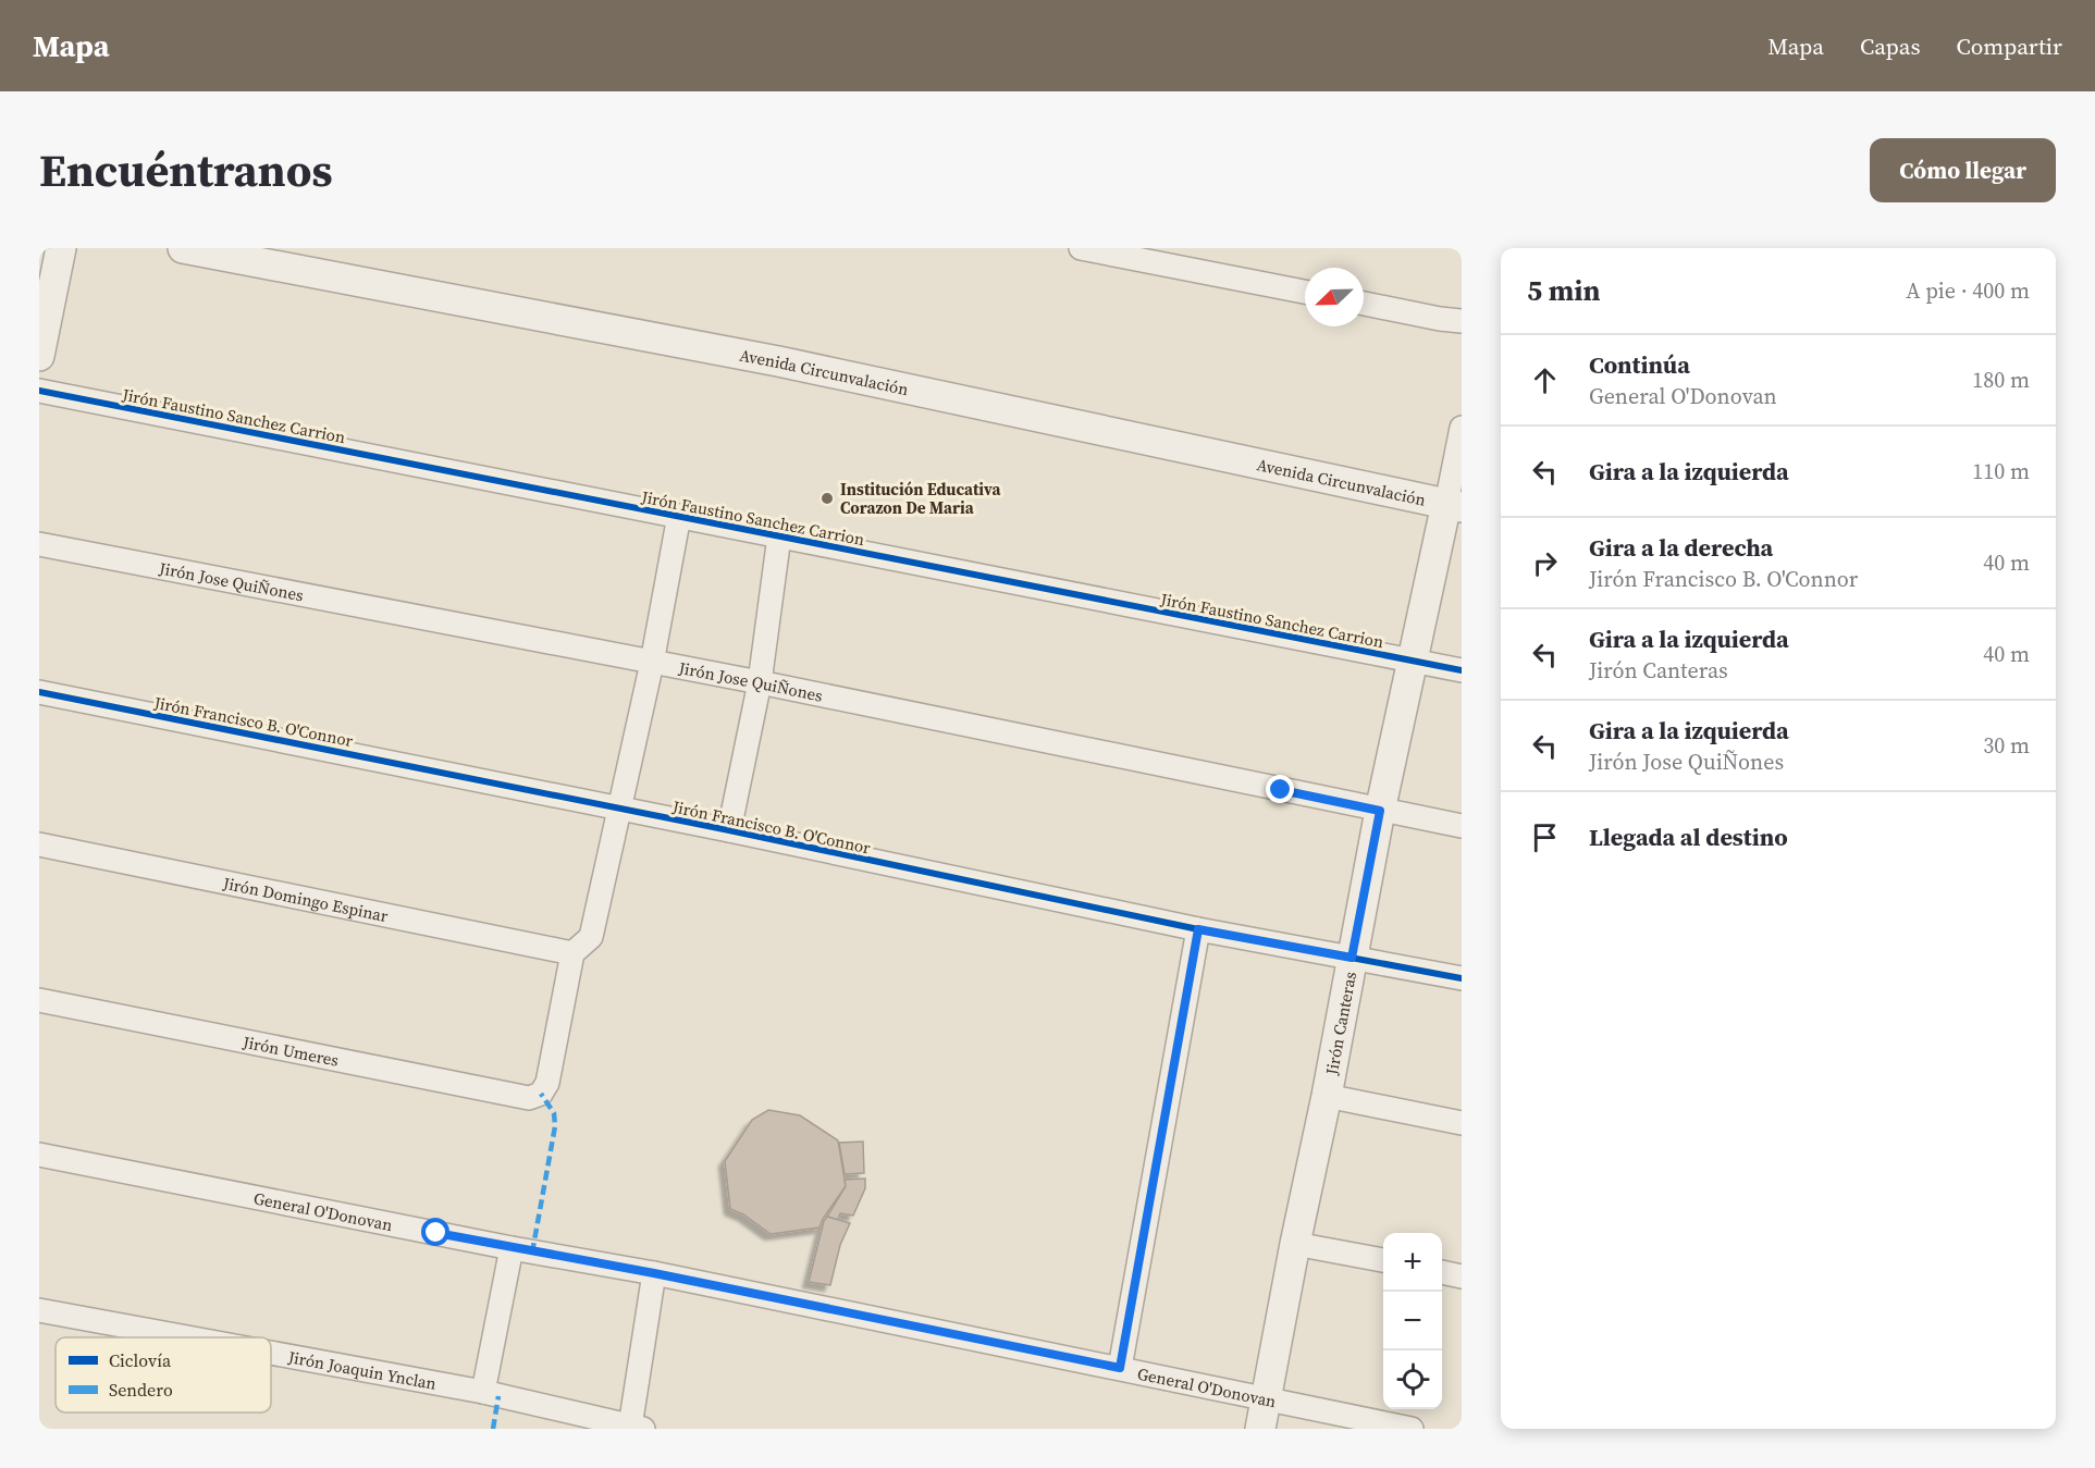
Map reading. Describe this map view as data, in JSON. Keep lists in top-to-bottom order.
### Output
{
  "streets": {
    "street": [
      "Avenida Circunvalación",
      "Jirón Faustino Sanchez Carrion",
      "Jirón Jose QuiÑones",
      "Jirón Francisco B. O'Connor",
      "Jirón Domingo Espinar",
      "Jirón Canteras",
      "Jirón Umeres",
      "General O'Donovan",
      "Jirón Joaquin Ynclan"
    ]
  },
  "crossings": [
    ["Avenida Circunvalación", "Jirón Canteras"],
    ["Jirón Faustino Sanchez Carrion", "Jirón Canteras"],
    ["Jirón Jose QuiÑones", "Jirón Canteras"],
    ["Jirón Francisco B. O'Connor", "Jirón Canteras"],
    ["Jirón Domingo Espinar", "Jirón Umeres"],
    ["Jirón Canteras", "General O'Donovan"]
  ],
  "places": ["Institución Educativa Corazon De Maria"],
  "legend": ["Ciclovía", "Sendero"],
  "north": "bottom left",
  "page": {
    "header": "Mapa",
    "nav": ["Mapa", "Capas", "Compartir"],
    "title": "Encuéntranos",
    "buttons": "Cómo llegar",
    "heading": ["5 min", "A pie · 400 m"],
    "list": [
      ["Continúa", "General O'Donovan", "180 m"],
      ["Gira a la izquierda", "110 m"],
      ["Gira a la derecha", "Jirón Francisco B. O'Connor", "40 m"],
      ["Gira a la izquierda", "Jirón Canteras", "40 m"],
      ["Gira a la izquierda", "Jirón Jose QuiÑones", "30 m"],
      "Llegada al destino"
    ],
    "map_buttons": ["+", "−"]
  }
}
